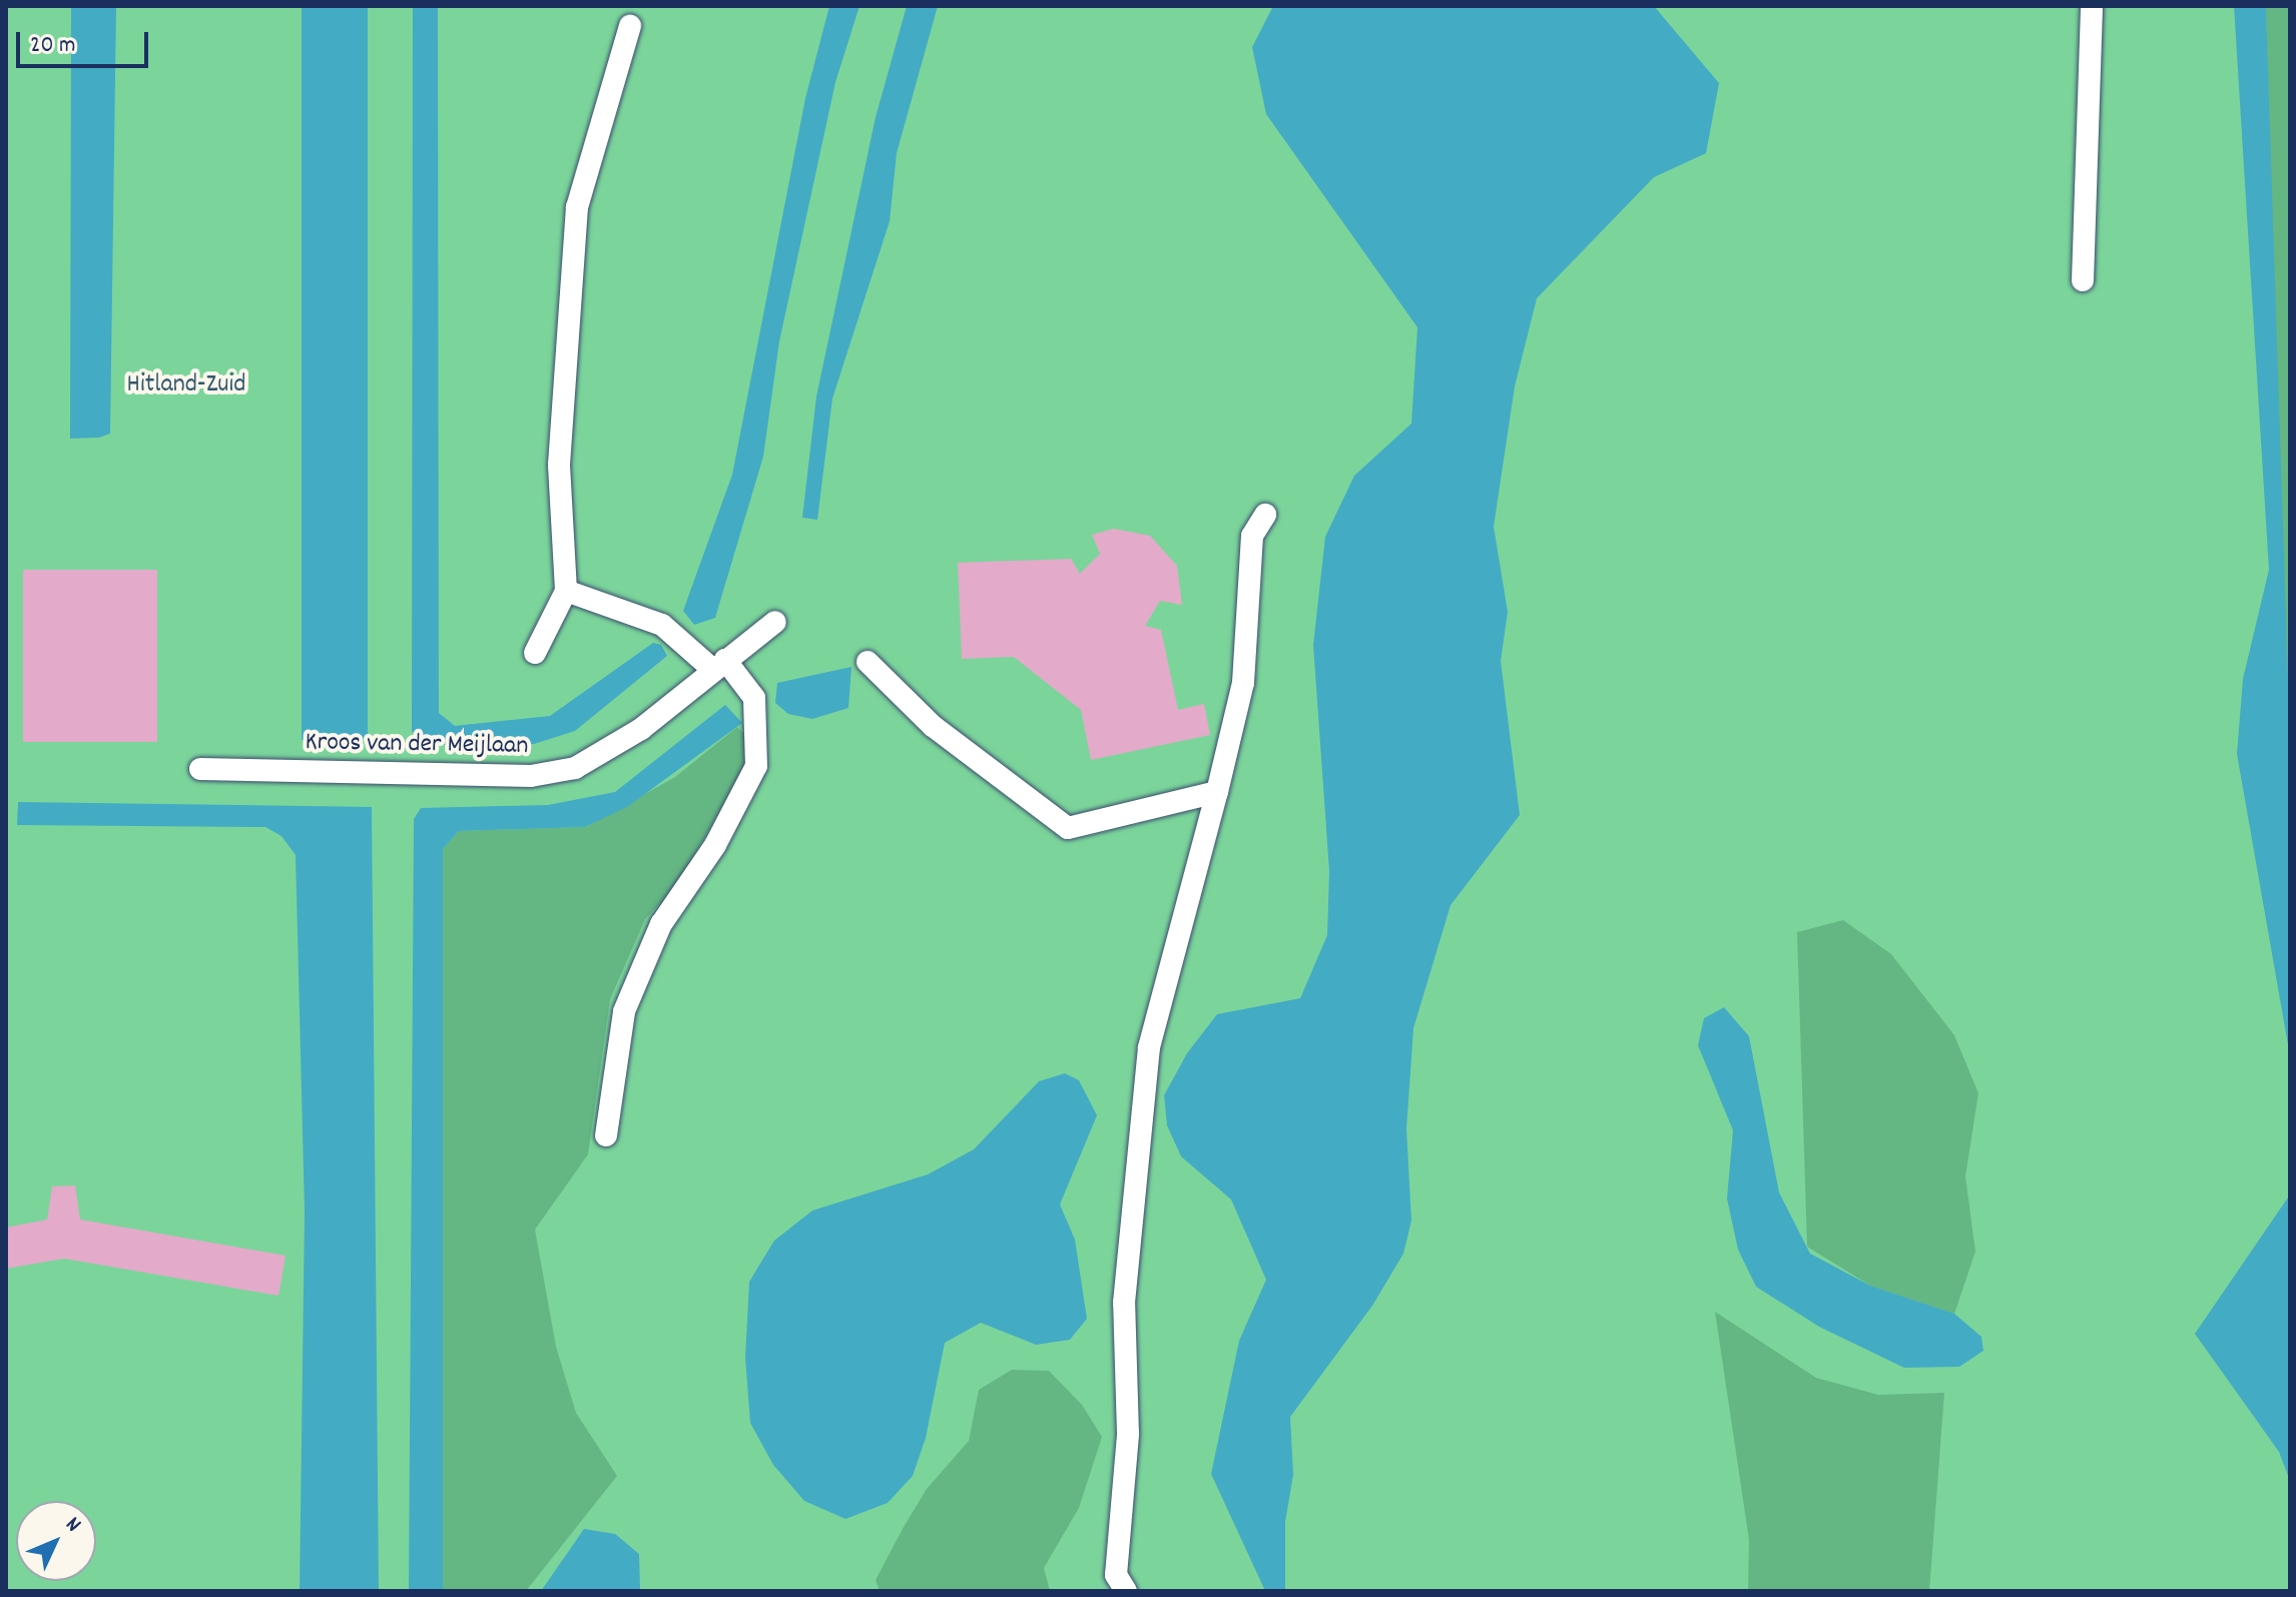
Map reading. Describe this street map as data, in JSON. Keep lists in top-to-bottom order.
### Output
{
  "streets": {
    "lane": ["Kroos van der Meijlaan"]
  },
  "parks": ["Hitland-Zuid"],
  "scale_bar": "20 m",
  "north": "top right"
}
